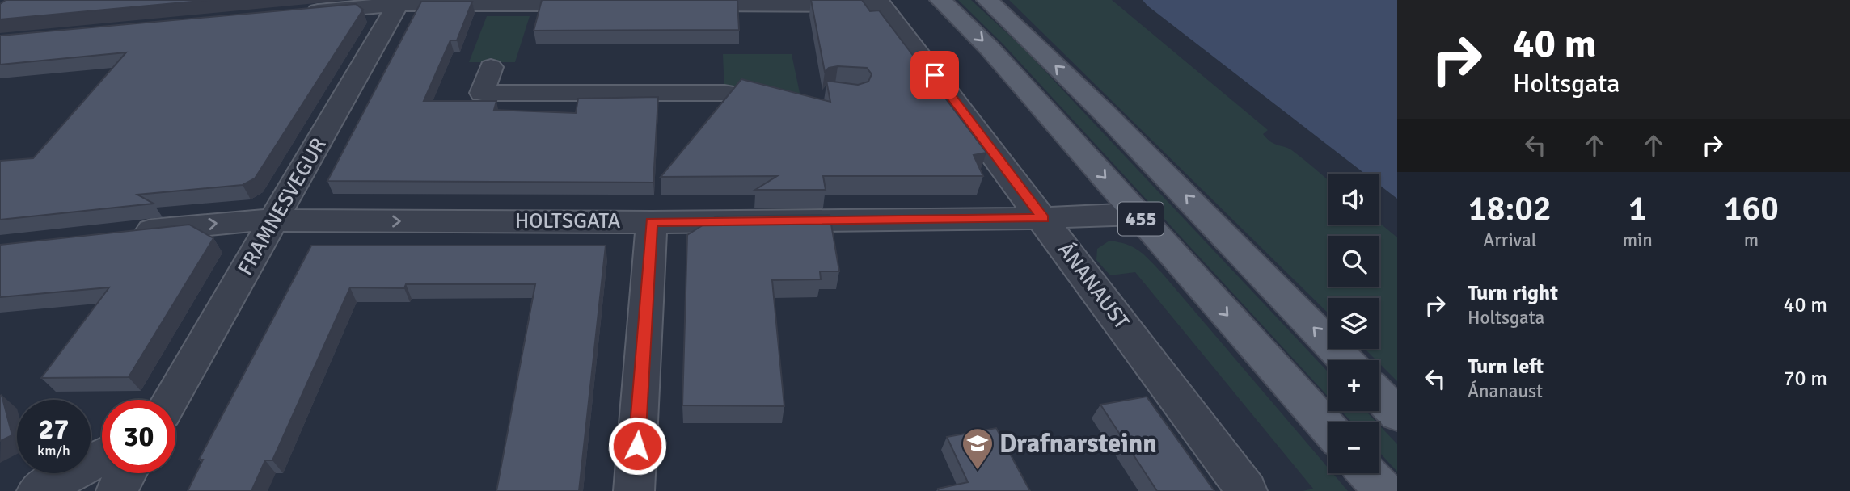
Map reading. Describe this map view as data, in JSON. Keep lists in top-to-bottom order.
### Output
{
  "streets": {
    "main road": ["455"],
    "street": ["FRAMNESVEGUR", "HOLTSGATA", "ÁNANAUST"]
  },
  "crossings": [
    ["FRAMNESVEGUR", "HOLTSGATA"],
    ["455", "HOLTSGATA"],
    ["HOLTSGATA", "ÁNANAUST"]
  ],
  "places": {
    "school or university": ["Drafnarsteinn"]
  },
  "page": {
    "turn": ["40 m", "Holtsgata"],
    "eta": [
      "18:02",
      "Arrival",
      "1",
      "min",
      "160",
      "m"
    ],
    "map_buttons": ["+", "−"],
    "list": [
      {
        "name": "Turn right",
        "note": "Holtsgata",
        "value": "40 m"
      },
      {
        "name": "Turn left",
        "note": "Ánanaust",
        "value": "70 m"
      }
    ],
    "speed": "27 km/h",
    "limit": "30"
  }
}
